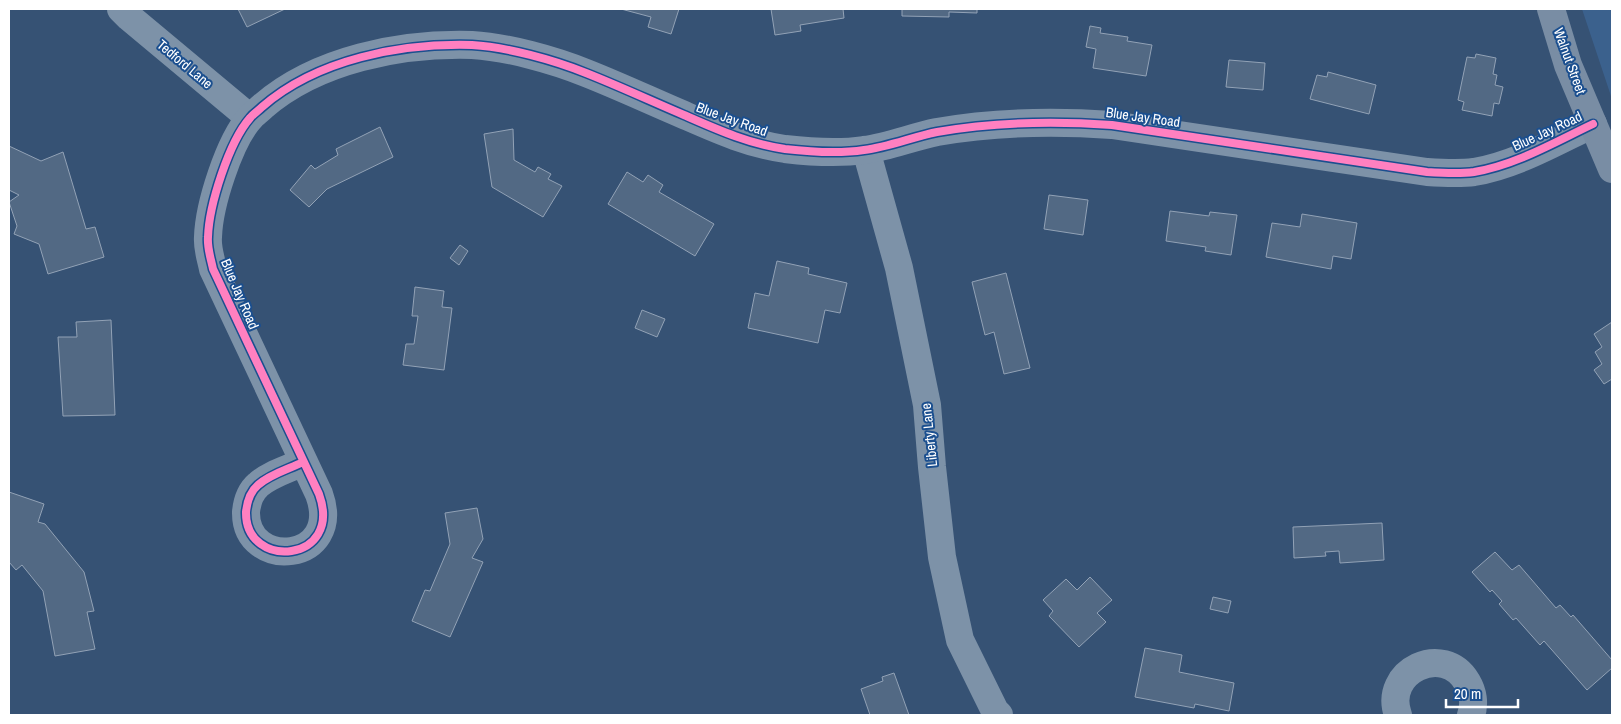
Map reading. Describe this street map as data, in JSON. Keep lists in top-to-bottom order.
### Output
{
  "streets": {
    "main road": ["Walnut Street"],
    "street": ["Tedford Lane", "Blue Jay Road", "Liberty Lane"]
  },
  "crossings": [
    ["Walnut Street", "Blue Jay Road"],
    ["Tedford Lane", "Blue Jay Road"],
    ["Blue Jay Road", "Liberty Lane"]
  ],
  "scale_bar": "20 m"
}
